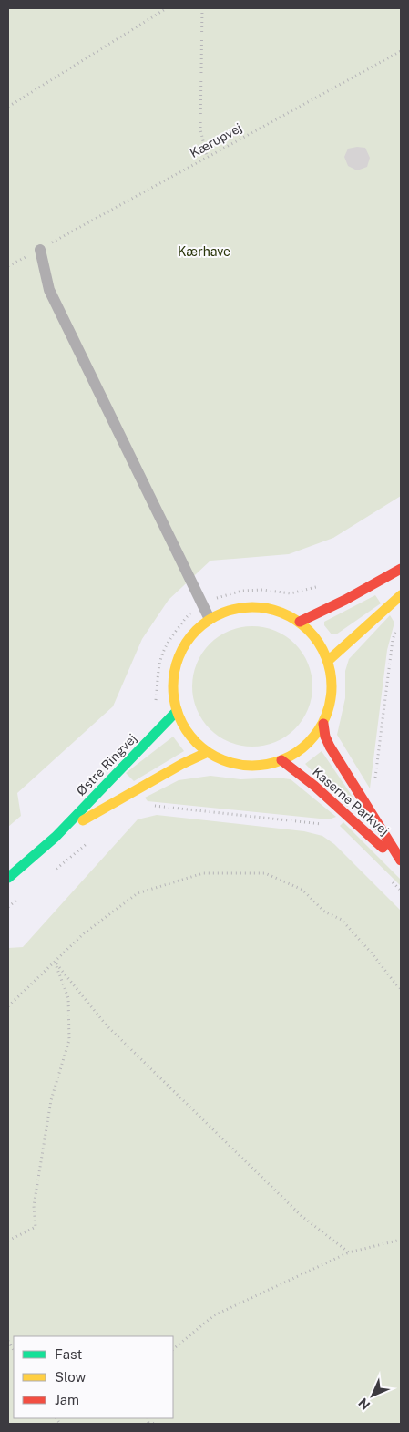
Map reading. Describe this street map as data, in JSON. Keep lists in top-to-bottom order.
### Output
{
  "streets": {
    "main road": ["Østre Ringvej", "Kaserne Parkvej"],
    "path": ["Kærupvej"]
  },
  "crossings": [
    ["Østre Ringvej", "Kaserne Parkvej"]
  ],
  "parks": ["Kærhave"],
  "legend": ["Fast", "Slow", "Jam"],
  "north": "bottom left"
}
